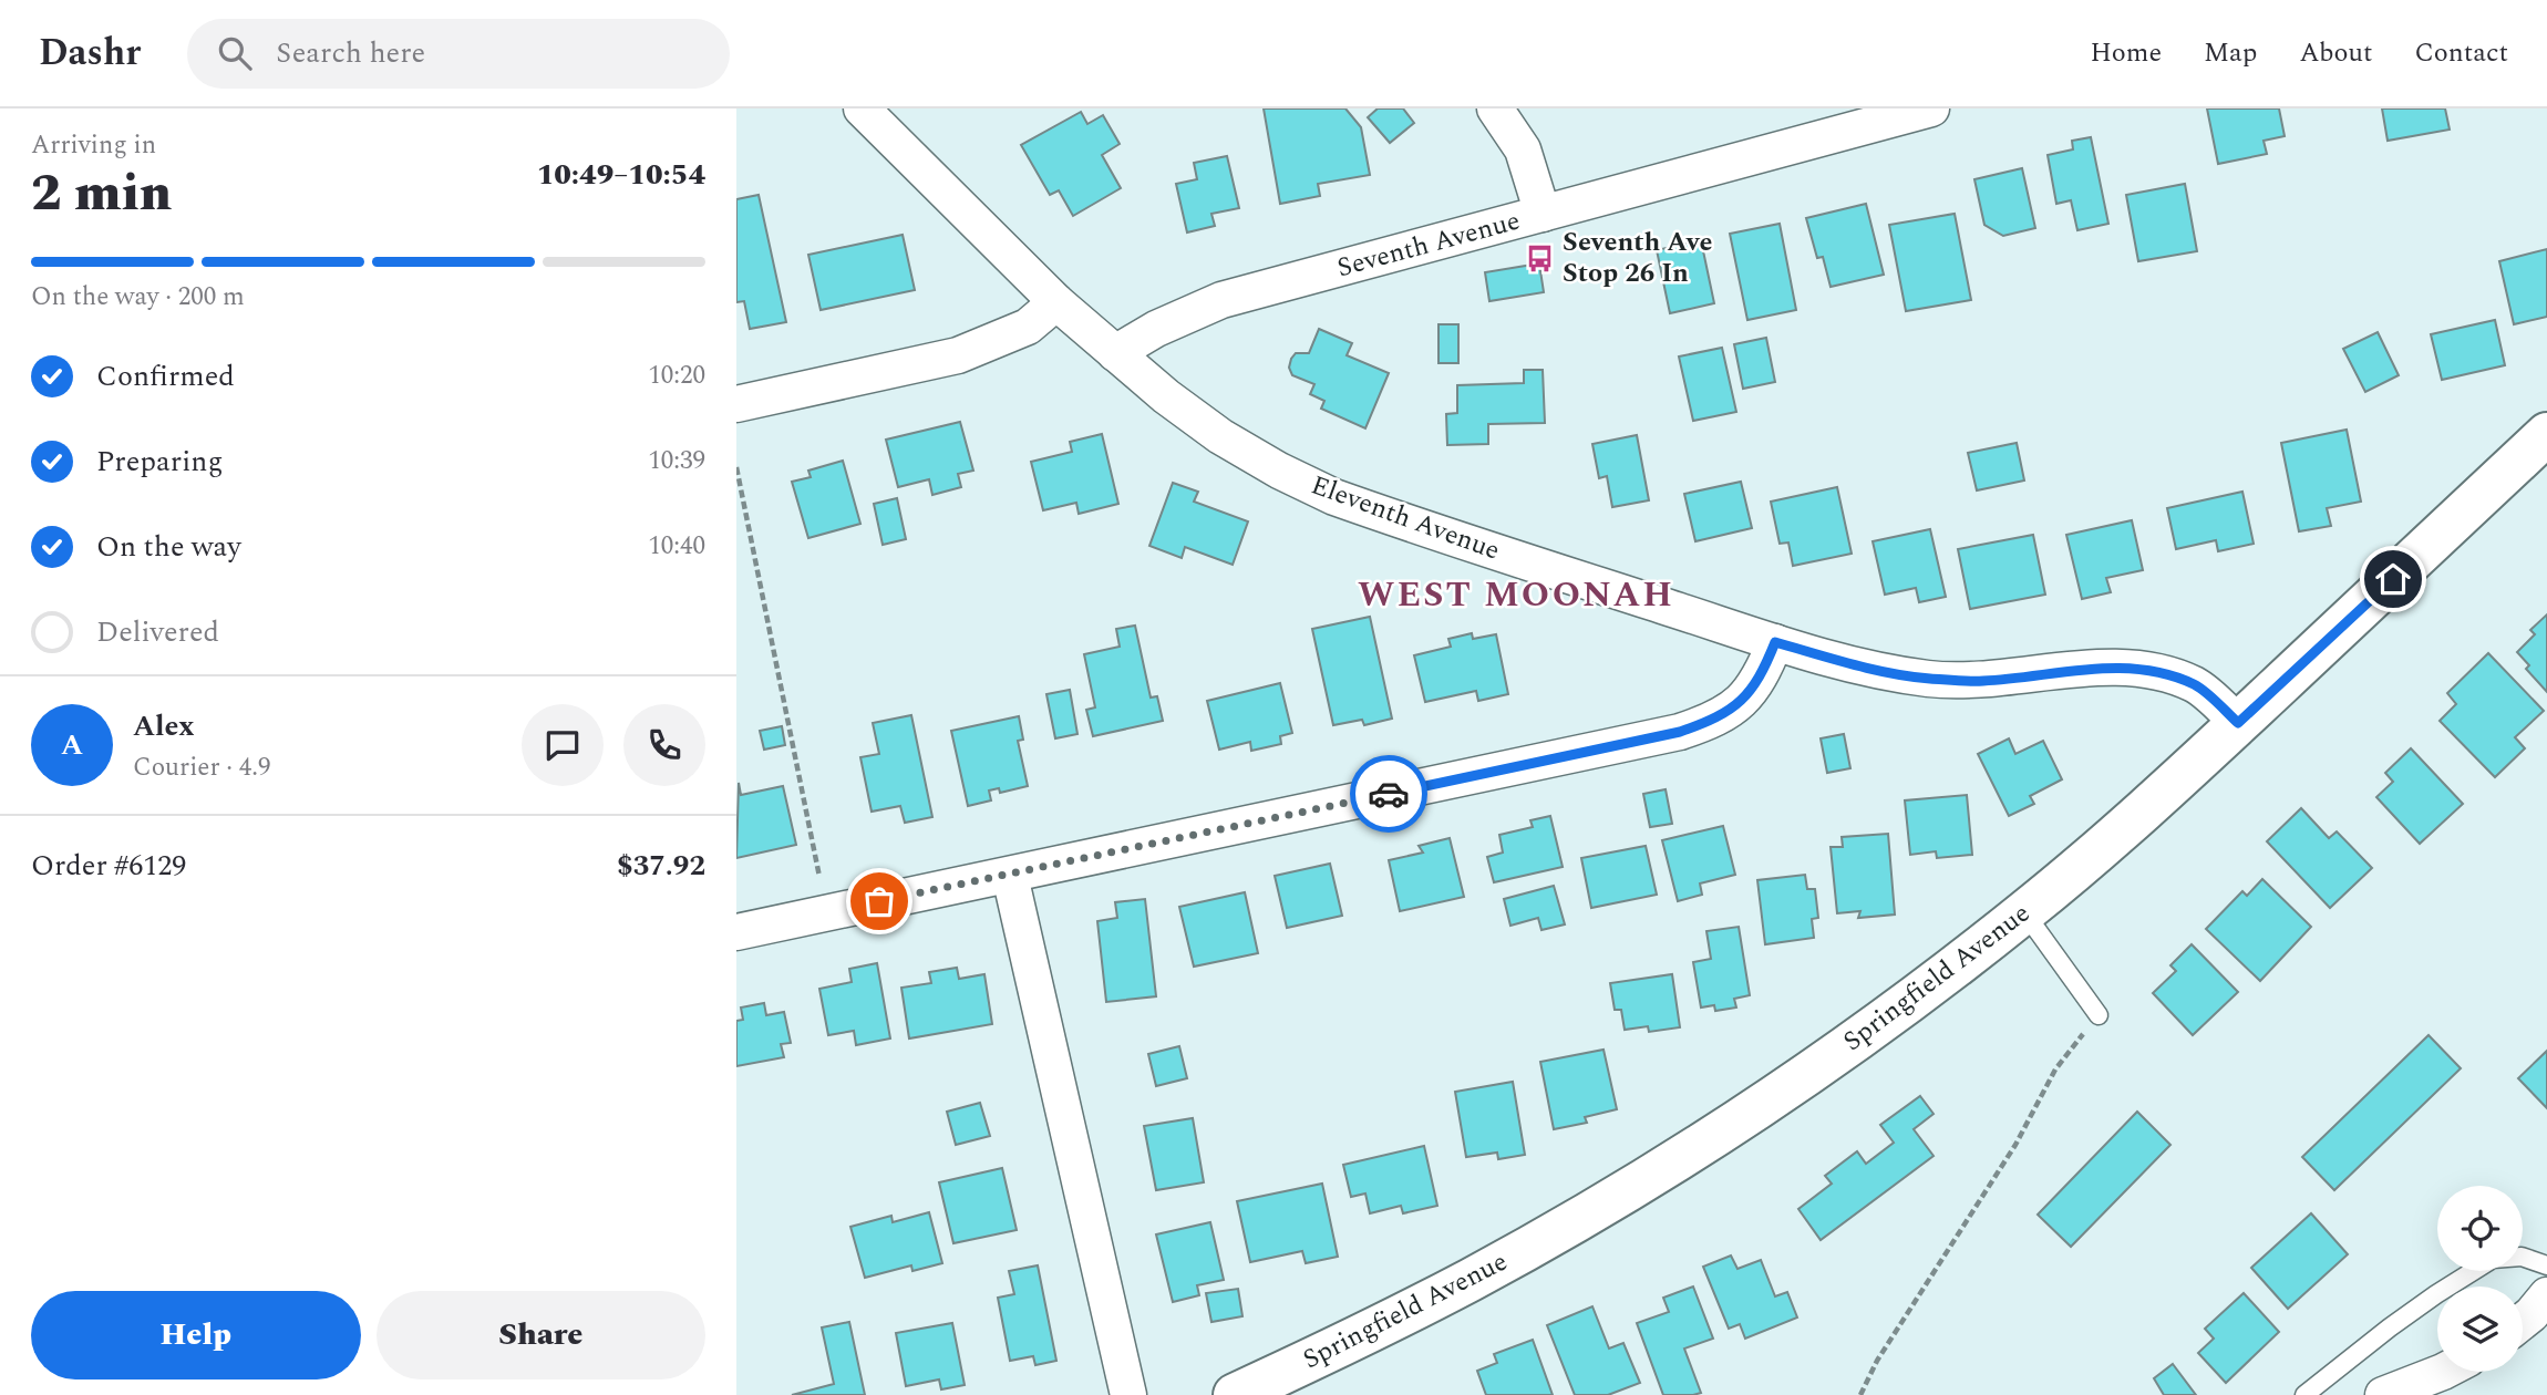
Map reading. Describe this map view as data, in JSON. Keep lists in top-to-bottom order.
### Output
{
  "streets": {
    "street": ["Seventh Avenue", "Eleventh Avenue", "Springfield Avenue"]
  },
  "crossings": [
    ["Seventh Avenue", "Eleventh Avenue"],
    ["Eleventh Avenue", "Springfield Avenue"]
  ],
  "districts": ["WEST MOONAH"],
  "places": {
    "bus stop": ["Seventh Ave Stop 26 In"]
  },
  "page": {
    "header": "Dashr",
    "search": "Search here",
    "nav": [
      "Home",
      "Map",
      "About",
      "Contact"
    ],
    "heading": ["2 min", "Arriving in", "10:49–10:54"],
    "panel": [
      "Alex",
      "Courier · 4.9",
      "Order #6129",
      "$37.92"
    ],
    "bar": "On the way · 200 m",
    "list": [
      ["Confirmed", "10:20"],
      ["Preparing", "10:39"],
      ["On the way", "10:40"],
      "Delivered"
    ],
    "round": "A",
    "buttons": ["Help", "Share"]
  }
}
